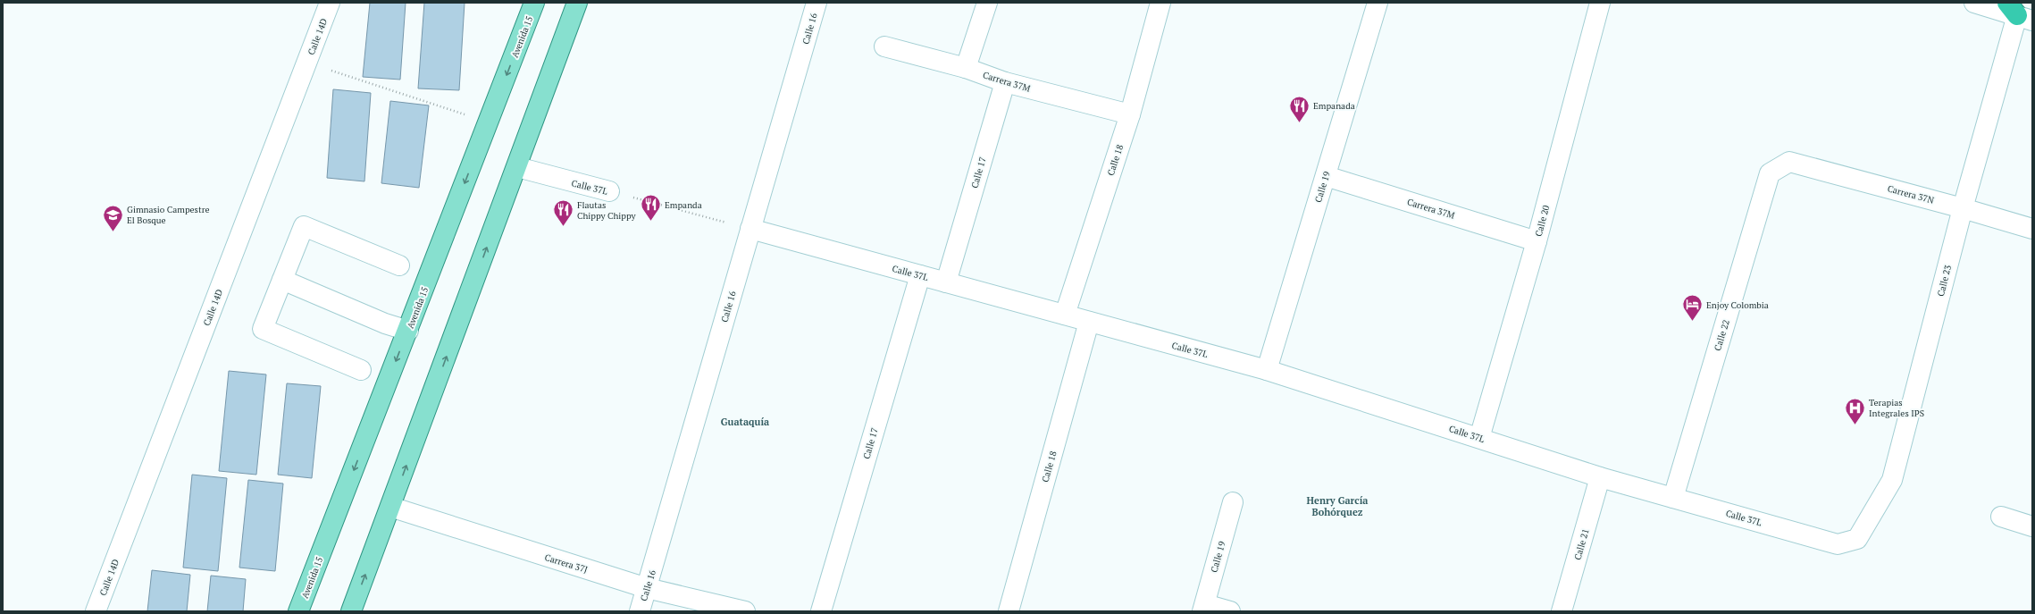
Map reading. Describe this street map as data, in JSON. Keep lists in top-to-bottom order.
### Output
{
  "streets": {
    "main road": ["Avenida 15"],
    "street": [
      "Calle 16",
      "Calle 14D",
      "Carrera 37M",
      "Calle 18",
      "Calle 17",
      "Calle 37L",
      "Calle 19",
      "Carrera 37N",
      "Calle 20",
      "Calle 23",
      "Calle 22",
      "Calle 21",
      "Carrera 37J"
    ]
  },
  "crossings": [
    ["Calle 16", "Calle 37L"],
    ["Calle 16", "Carrera 37J"],
    ["Carrera 37M", "Calle 18"],
    ["Carrera 37M", "Calle 17"],
    ["Carrera 37M", "Calle 19"],
    ["Carrera 37M", "Calle 20"],
    ["Calle 18", "Calle 37L"],
    ["Calle 17", "Calle 37L"],
    ["Calle 37L", "Calle 19"],
    ["Calle 37L", "Calle 20"],
    ["Calle 37L", "Calle 23"],
    ["Calle 37L", "Calle 22"],
    ["Calle 37L", "Calle 21"],
    ["Carrera 37N", "Calle 23"],
    ["Carrera 37N", "Calle 22"]
  ],
  "districts": ["Guataquía", "Henry García Bohórquez"],
  "places": {
    "restaurant": ["Empanada", "Empanda", "Flautas Chippy Chippy"],
    "school or university": ["Gimnasio Campestre El Bosque"],
    "hotel": ["Enjoy Colombia"],
    "hospital": ["Terapias Integrales IPS"]
  }
}
